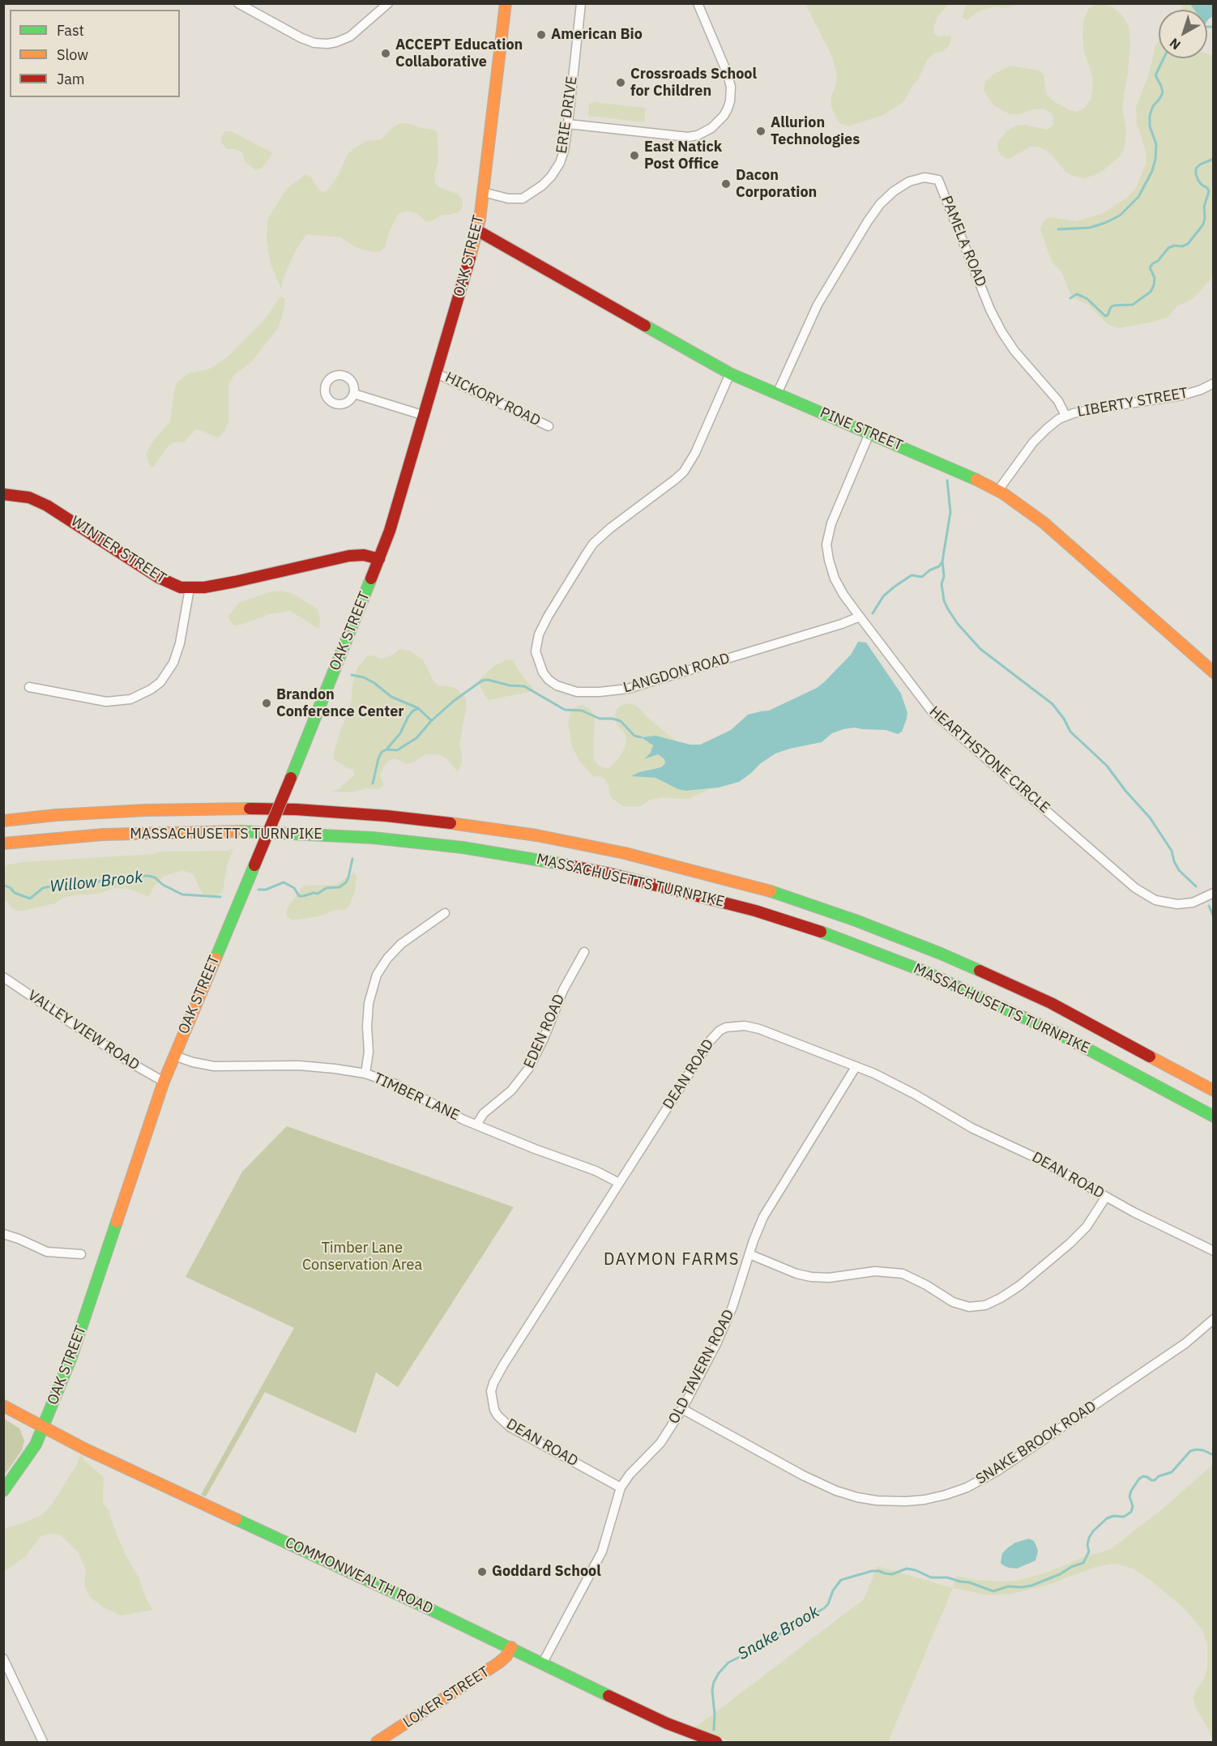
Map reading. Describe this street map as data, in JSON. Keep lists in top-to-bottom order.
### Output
{
  "streets": {
    "main road": [
      "OAK STREET",
      "PINE STREET",
      "WINTER STREET",
      "MASSACHUSETTS TURNPIKE",
      "COMMONWEALTH ROAD",
      "LOKER STREET"
    ],
    "street": [
      "ERIE DRIVE",
      "PAMELA ROAD",
      "HICKORY ROAD",
      "LIBERTY STREET",
      "LANGDON ROAD",
      "HEARTHSTONE CIRCLE",
      "VALLEY VIEW ROAD",
      "EDEN ROAD",
      "DEAN ROAD",
      "TIMBER LANE",
      "OLD TAVERN ROAD",
      "SNAKE BROOK ROAD"
    ]
  },
  "crossings": [
    ["ERIE DRIVE", "OAK STREET"],
    ["PAMELA ROAD", "LIBERTY STREET"],
    ["PAMELA ROAD", "PINE STREET"],
    ["OAK STREET", "HICKORY ROAD"],
    ["OAK STREET", "PINE STREET"],
    ["OAK STREET", "WINTER STREET"],
    ["OAK STREET", "VALLEY VIEW ROAD"],
    ["OAK STREET", "TIMBER LANE"],
    ["OAK STREET", "COMMONWEALTH ROAD"],
    ["LIBERTY STREET", "PINE STREET"],
    ["PINE STREET", "LANGDON ROAD"],
    ["PINE STREET", "HEARTHSTONE CIRCLE"],
    ["LANGDON ROAD", "HEARTHSTONE CIRCLE"],
    ["EDEN ROAD", "TIMBER LANE"],
    ["DEAN ROAD", "TIMBER LANE"],
    ["DEAN ROAD", "OLD TAVERN ROAD"],
    ["OLD TAVERN ROAD", "SNAKE BROOK ROAD"],
    ["OLD TAVERN ROAD", "COMMONWEALTH ROAD"],
    ["COMMONWEALTH ROAD", "LOKER STREET"]
  ],
  "districts": ["DAYMON FARMS"],
  "water": ["Willow Brook", "Snake Brook"],
  "parks": ["Timber Lane Conservation Area"],
  "places": [
    "American Bio",
    "ACCEPT Education Collaborative",
    "Crossroads School for Children",
    "Allurion Technologies",
    "East Natick Post Office",
    "Dacon Corporation",
    "Brandon Conference Center",
    "Goddard School"
  ],
  "legend": ["Fast", "Slow", "Jam"],
  "north": "bottom left"
}
